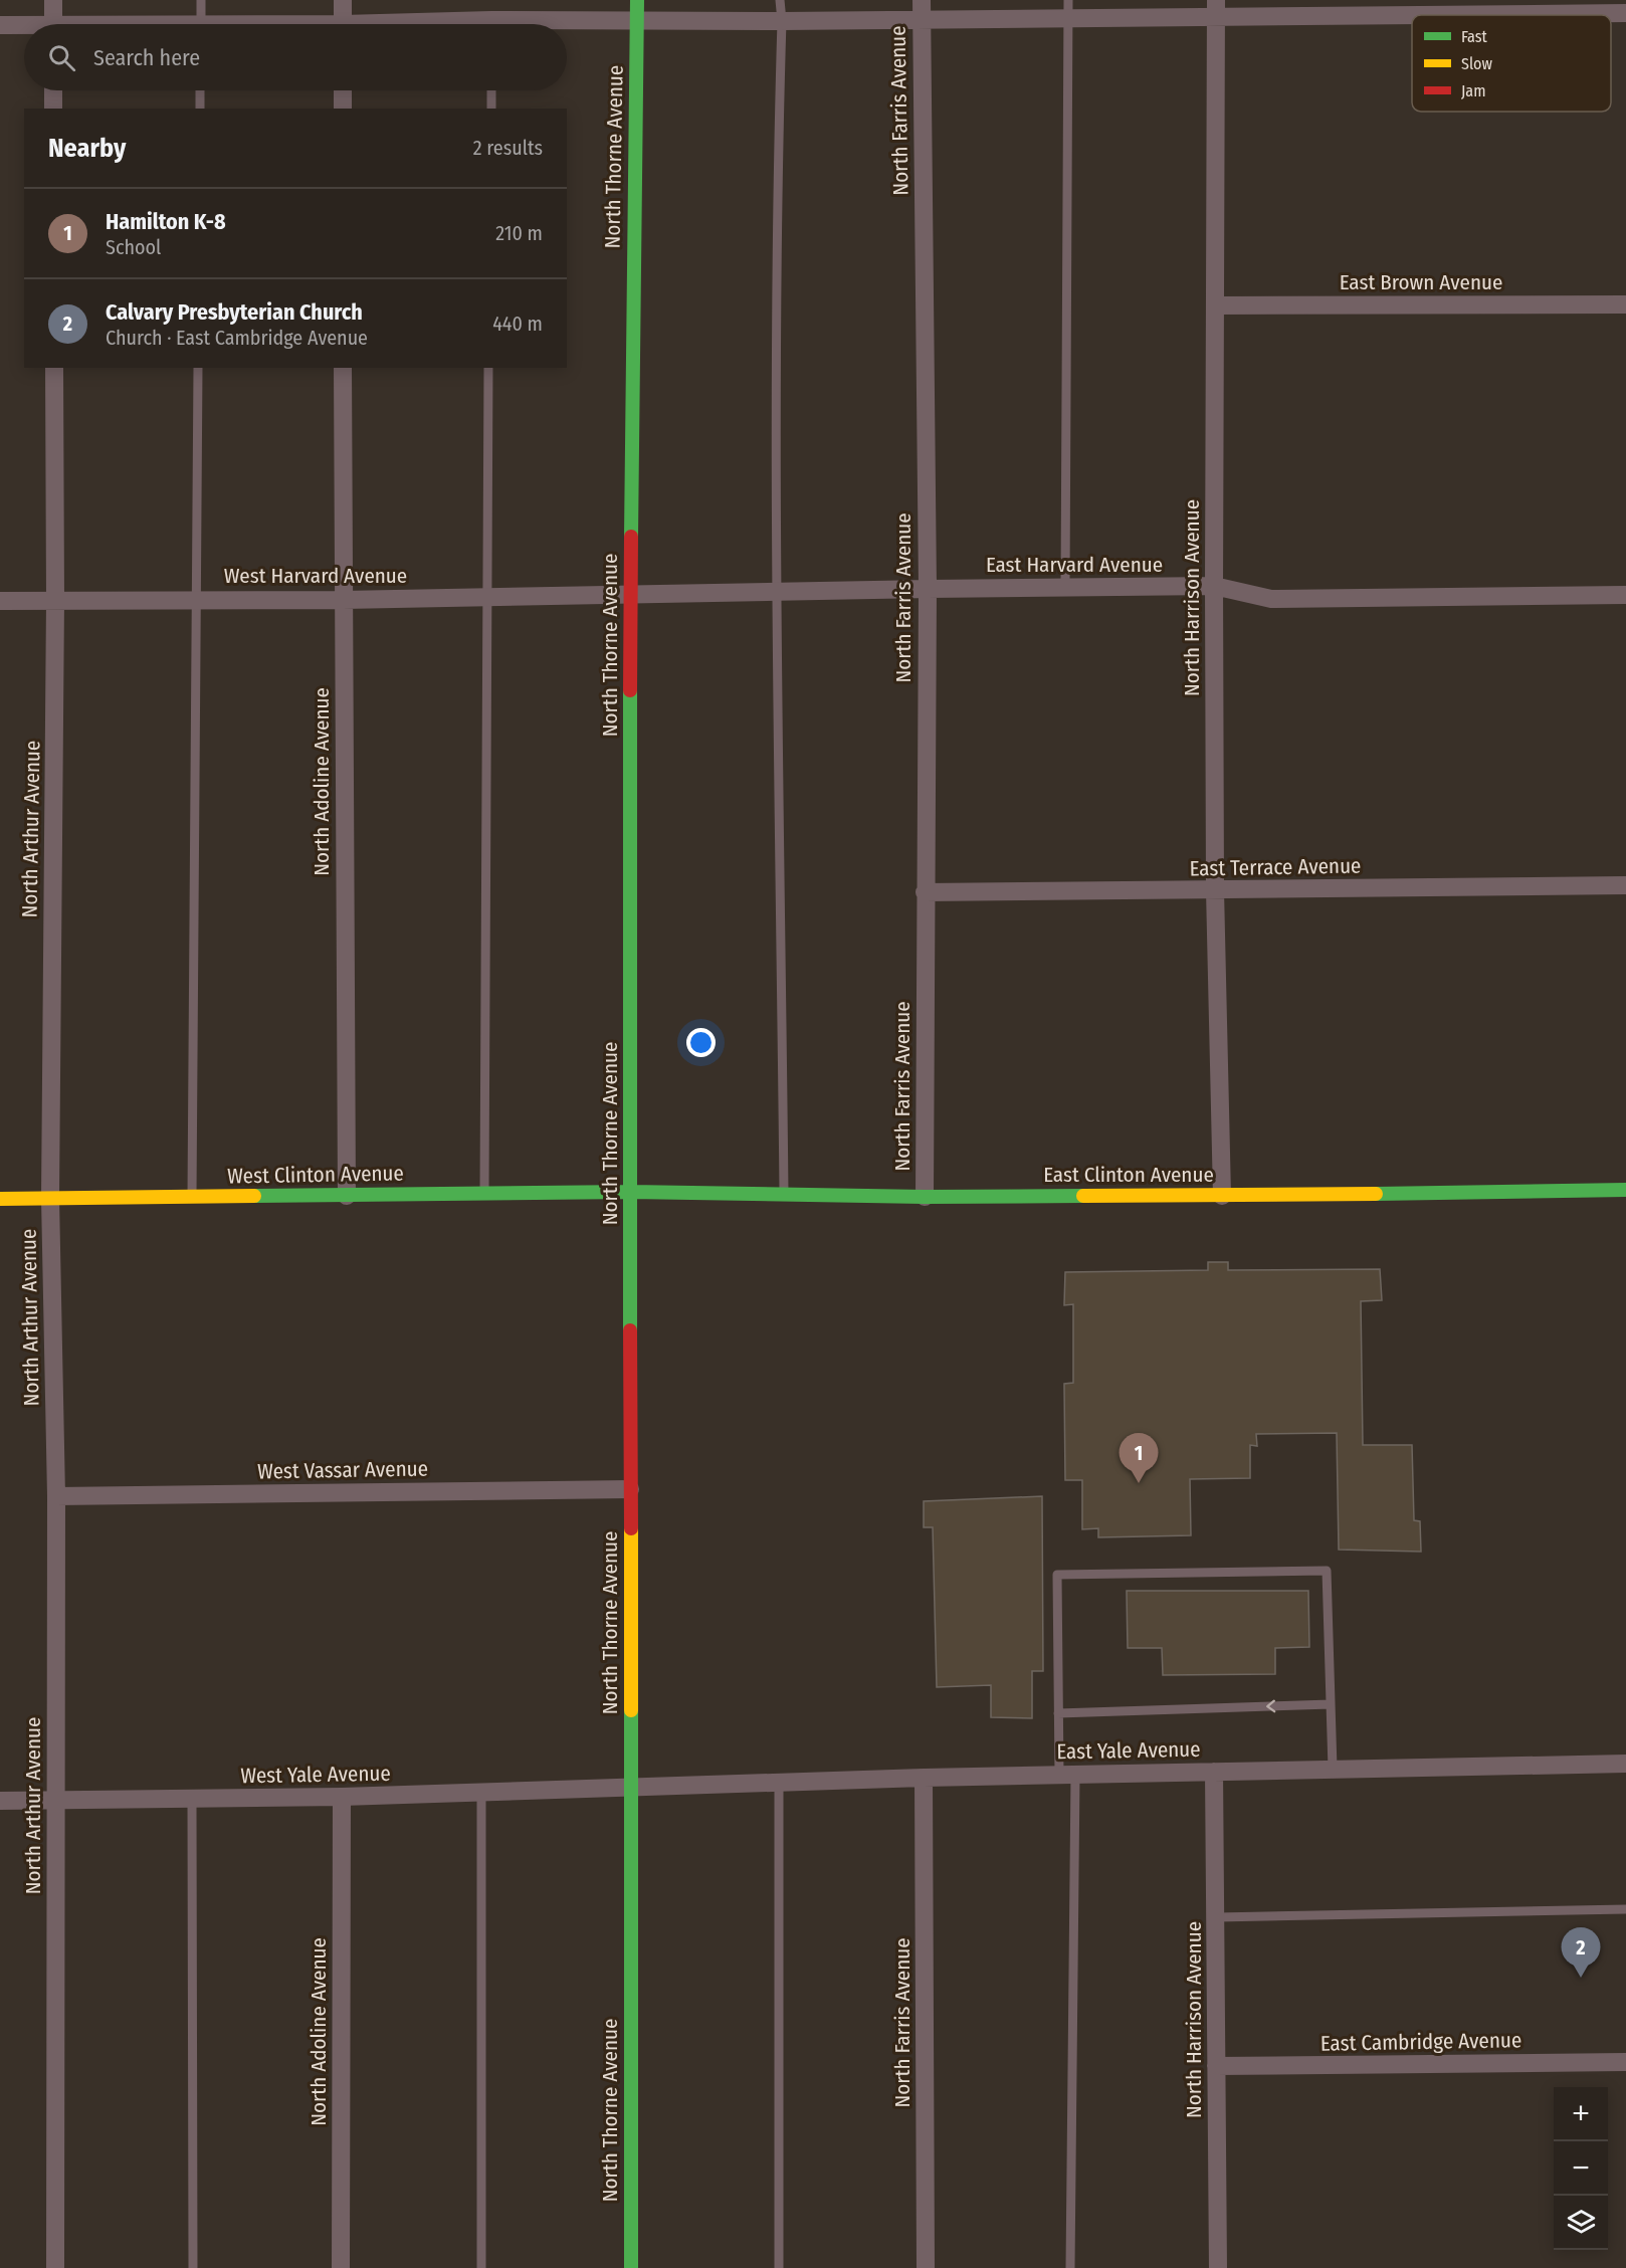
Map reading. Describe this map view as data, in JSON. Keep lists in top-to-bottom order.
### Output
{
  "streets": {
    "street": [
      "North Farris Avenue",
      "North Thorne Avenue",
      "East Brown Avenue",
      "East Harvard Avenue",
      "West Harvard Avenue",
      "North Harrison Avenue",
      "North Adoline Avenue",
      "North Arthur Avenue",
      "East Terrace Avenue",
      "West Clinton Avenue",
      "East Clinton Avenue",
      "West Vassar Avenue",
      "East Yale Avenue",
      "West Yale Avenue",
      "East Cambridge Avenue"
    ]
  },
  "crossings": [
    ["North Farris Avenue", "East Harvard Avenue"],
    ["North Farris Avenue", "East Terrace Avenue"],
    ["North Farris Avenue", "East Clinton Avenue"],
    ["North Farris Avenue", "East Yale Avenue"],
    ["North Thorne Avenue", "East Harvard Avenue"],
    ["North Thorne Avenue", "West Harvard Avenue"],
    ["North Thorne Avenue", "West Clinton Avenue"],
    ["North Thorne Avenue", "East Clinton Avenue"],
    ["North Thorne Avenue", "West Vassar Avenue"],
    ["North Thorne Avenue", "East Yale Avenue"],
    ["North Thorne Avenue", "West Yale Avenue"],
    ["East Brown Avenue", "North Harrison Avenue"],
    ["East Harvard Avenue", "West Harvard Avenue"],
    ["East Harvard Avenue", "North Harrison Avenue"],
    ["West Harvard Avenue", "North Adoline Avenue"],
    ["West Harvard Avenue", "North Arthur Avenue"],
    ["North Harrison Avenue", "East Terrace Avenue"],
    ["North Harrison Avenue", "East Clinton Avenue"],
    ["North Harrison Avenue", "East Yale Avenue"],
    ["North Harrison Avenue", "East Cambridge Avenue"],
    ["North Adoline Avenue", "West Clinton Avenue"],
    ["North Adoline Avenue", "West Yale Avenue"],
    ["North Arthur Avenue", "West Clinton Avenue"],
    ["North Arthur Avenue", "West Vassar Avenue"],
    ["North Arthur Avenue", "West Yale Avenue"],
    ["West Clinton Avenue", "East Clinton Avenue"],
    ["East Yale Avenue", "West Yale Avenue"]
  ],
  "legend": ["Fast", "Slow", "Jam"],
  "page": {
    "search": "Search here",
    "heading": ["Nearby", "2 results"],
    "list": [
      {
        "mark": "1",
        "name": "Hamilton K-8",
        "note": "School",
        "value": "210 m"
      },
      {
        "mark": "2",
        "name": "Calvary Presbyterian Church",
        "note": "Church · East Cambridge Avenue",
        "value": "440 m"
      }
    ],
    "pins": ["1", "2"],
    "map_buttons": ["+", "−"]
  }
}
